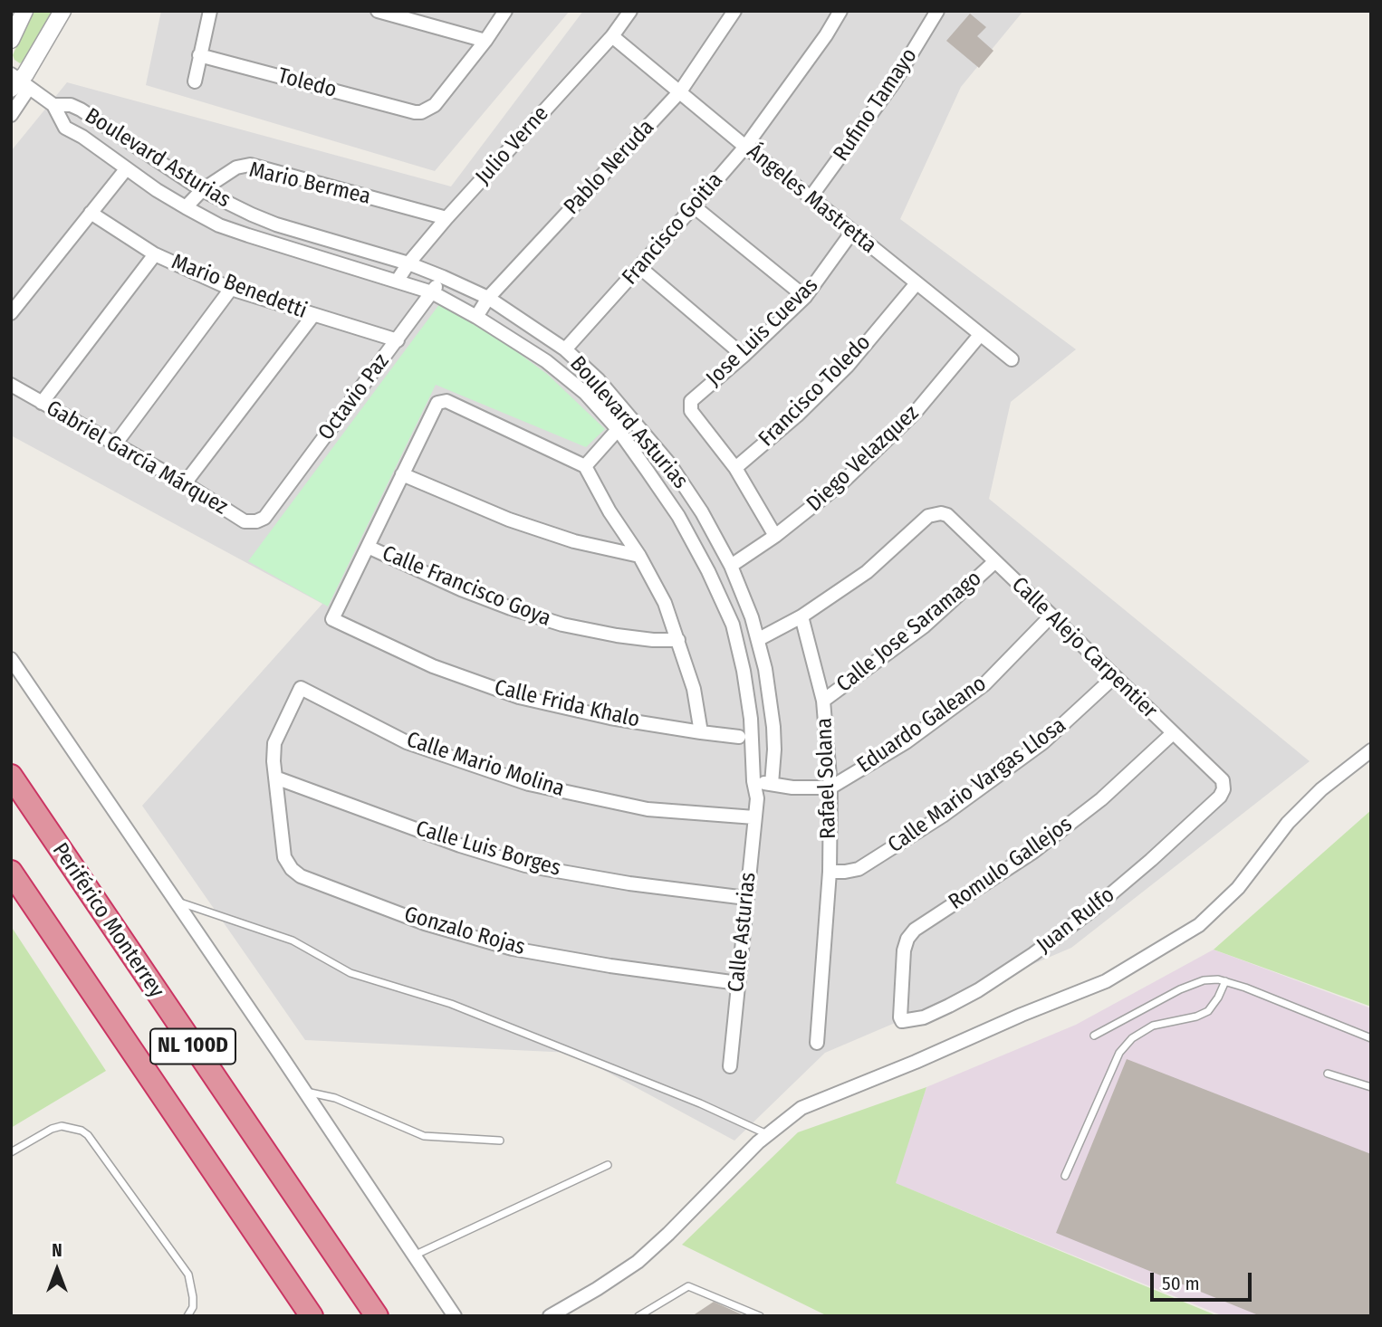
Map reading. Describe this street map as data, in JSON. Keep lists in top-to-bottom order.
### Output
{
  "streets": {
    "highway": ["Periférico Monterrey", "NL 100D"],
    "street": [
      "Toledo",
      "Rufino Tamayo",
      "Julio Verne",
      "Boulevard Asturias",
      "Pablo Neruda",
      "Mario Bermea",
      "Ángeles Mastretta",
      "Francisco Goitia",
      "Mario Benedetti",
      "Jose Luis Cuevas",
      "Francisco Toledo",
      "Octavio Paz",
      "Gabriel García Márquez",
      "Diego Velazquez",
      "Calle Francisco Goya",
      "Calle Jose Saramago",
      "Calle Alejo Carpentier",
      "Calle Frida Khalo",
      "Eduardo Galeano",
      "Calle Mario Molina",
      "Rafael Solana",
      "Calle Mario Vargas Llosa",
      "Calle Luis Borges",
      "Romulo Gallejos",
      "Juan Rulfo",
      "Gonzalo Rojas",
      "Calle Asturias"
    ]
  },
  "crossings": [
    ["Rufino Tamayo", "Ángeles Mastretta"],
    ["Julio Verne", "Boulevard Asturias"],
    ["Julio Verne", "Mario Bermea"],
    ["Julio Verne", "Ángeles Mastretta"],
    ["Boulevard Asturias", "Pablo Neruda"],
    ["Boulevard Asturias", "Mario Bermea"],
    ["Boulevard Asturias", "Francisco Goitia"],
    ["Boulevard Asturias", "Octavio Paz"],
    ["Boulevard Asturias", "Diego Velazquez"],
    ["Boulevard Asturias", "Calle Asturias"],
    ["Pablo Neruda", "Ángeles Mastretta"],
    ["Ángeles Mastretta", "Francisco Goitia"],
    ["Ángeles Mastretta", "Jose Luis Cuevas"],
    ["Ángeles Mastretta", "Francisco Toledo"],
    ["Ángeles Mastretta", "Diego Velazquez"],
    ["Mario Benedetti", "Octavio Paz"],
    ["Jose Luis Cuevas", "Francisco Toledo"],
    ["Octavio Paz", "Gabriel García Márquez"],
    ["Calle Francisco Goya", "Calle Frida Khalo"],
    ["Calle Jose Saramago", "Calle Alejo Carpentier"],
    ["Calle Jose Saramago", "Rafael Solana"],
    ["Calle Alejo Carpentier", "Eduardo Galeano"],
    ["Calle Alejo Carpentier", "Rafael Solana"],
    ["Calle Alejo Carpentier", "Calle Mario Vargas Llosa"],
    ["Calle Alejo Carpentier", "Romulo Gallejos"],
    ["Calle Alejo Carpentier", "Juan Rulfo"],
    ["Eduardo Galeano", "Rafael Solana"],
    ["Calle Mario Molina", "Gonzalo Rojas"],
    ["Calle Mario Molina", "Calle Asturias"],
    ["Rafael Solana", "Calle Mario Vargas Llosa"],
    ["Calle Luis Borges", "Gonzalo Rojas"],
    ["Calle Luis Borges", "Calle Asturias"],
    ["Romulo Gallejos", "Juan Rulfo"],
    ["Gonzalo Rojas", "Calle Asturias"]
  ],
  "scale_bar": "50 m",
  "north": "top"
}
